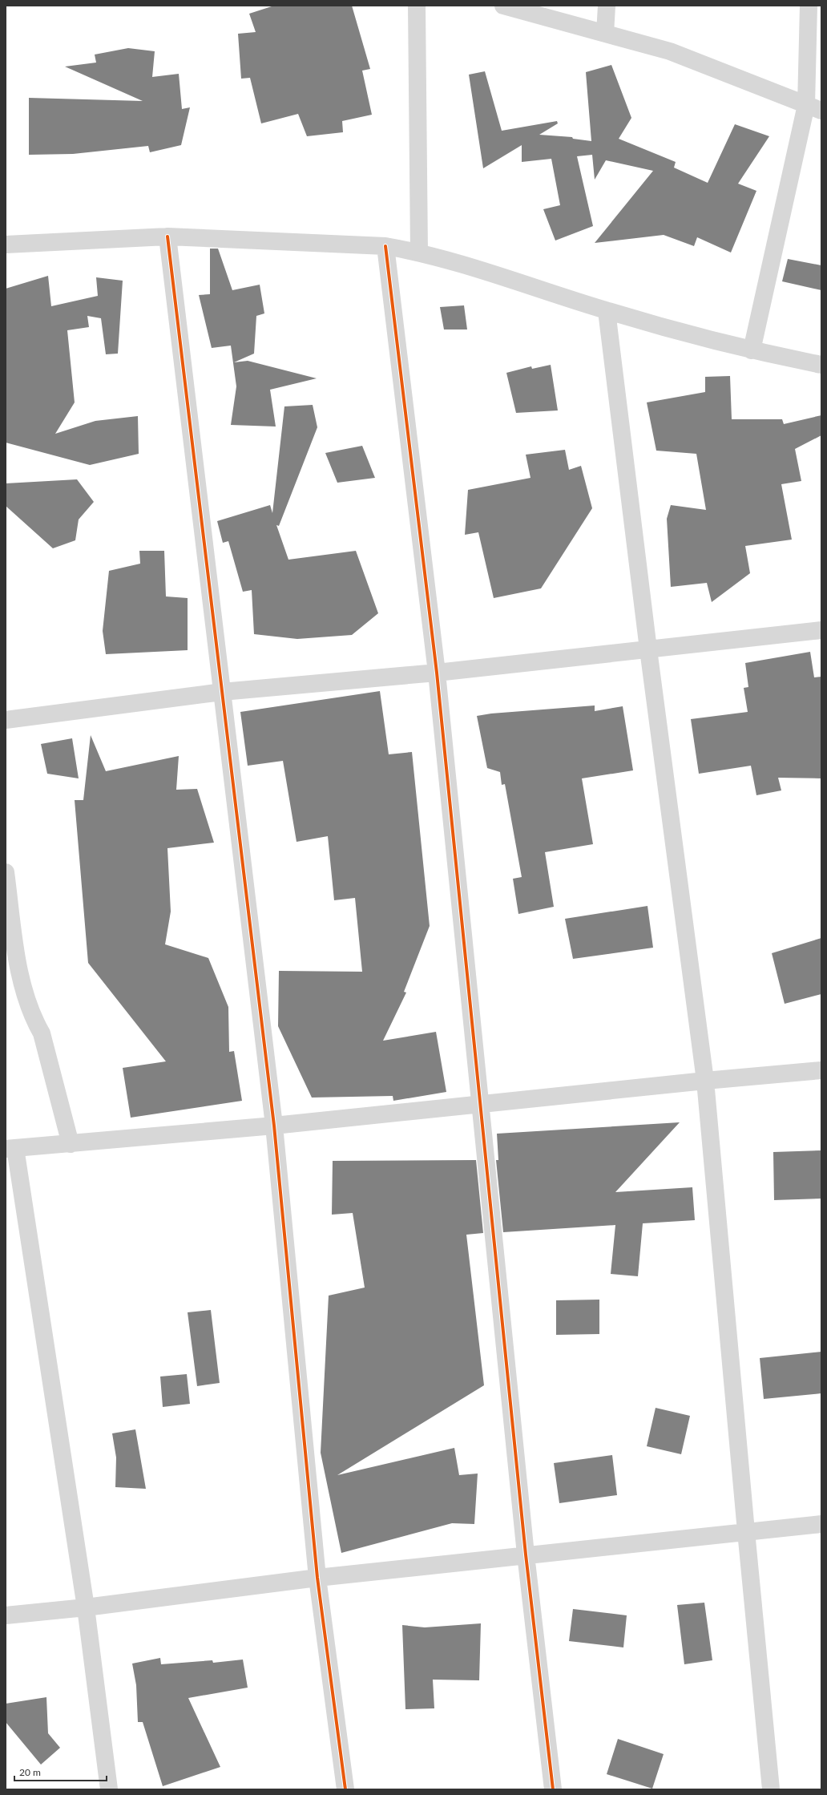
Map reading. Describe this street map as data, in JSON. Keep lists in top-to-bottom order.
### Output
{
  "scale_bar": "20 m"
}
